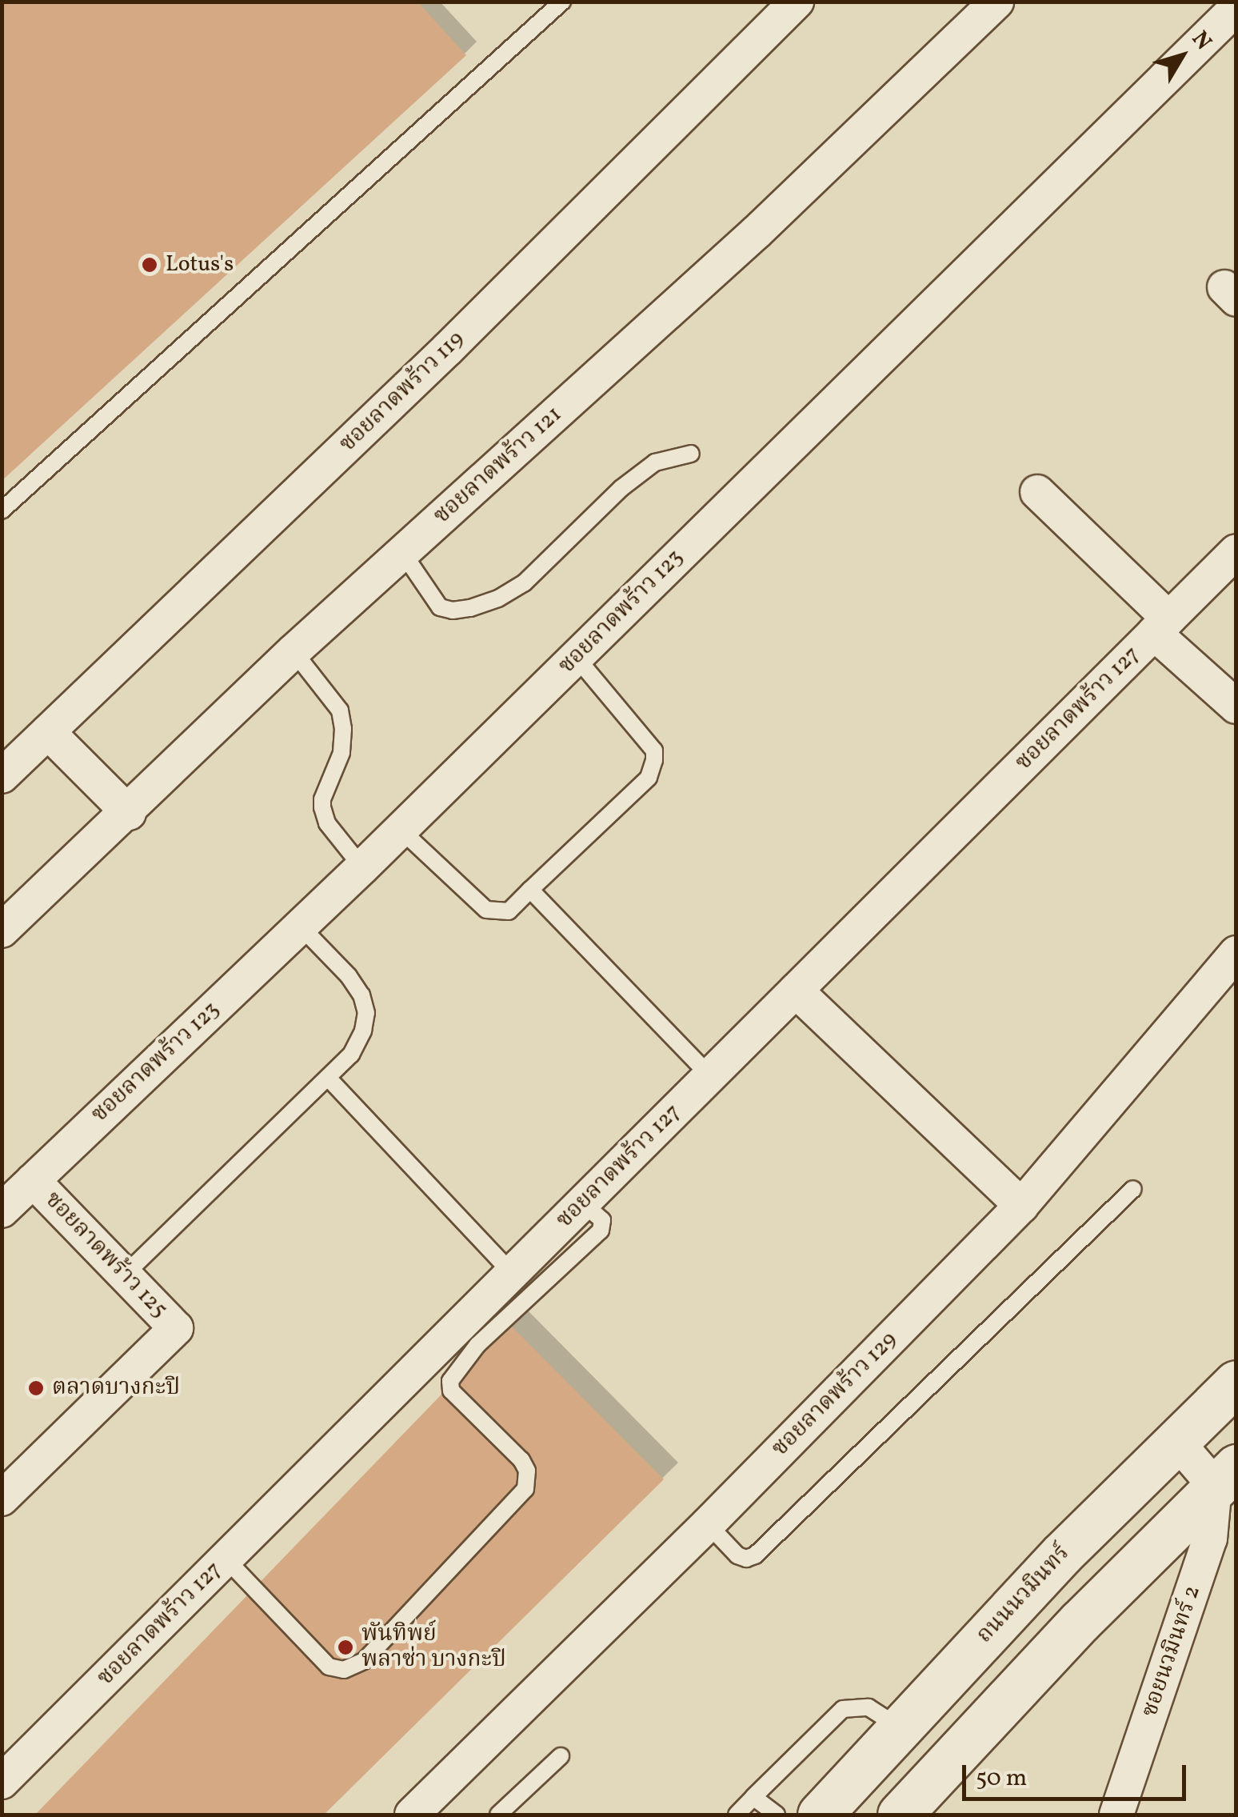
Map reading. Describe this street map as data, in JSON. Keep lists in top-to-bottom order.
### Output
{
  "streets": {
    "main road": ["ถนนนวมินทร์"],
    "street": [
      "ซอยลาดพร้าว 119",
      "ซอยลาดพร้าว 121",
      "ซอยลาดพร้าว 123",
      "ซอยลาดพร้าว 127",
      "ซอยลาดพร้าว 125",
      "ซอยลาดพร้าว 129",
      "ซอยนวมินทร์ 2"
    ]
  },
  "crossings": [
    ["ซอยลาดพร้าว 123", "ซอยลาดพร้าว 125"]
  ],
  "places": ["Lotus's", "ตลาดบางกะปิ", "พันทิพย์ พลาซ่า บางกะปิ"],
  "scale_bar": "50 m",
  "north": "top right"
}
